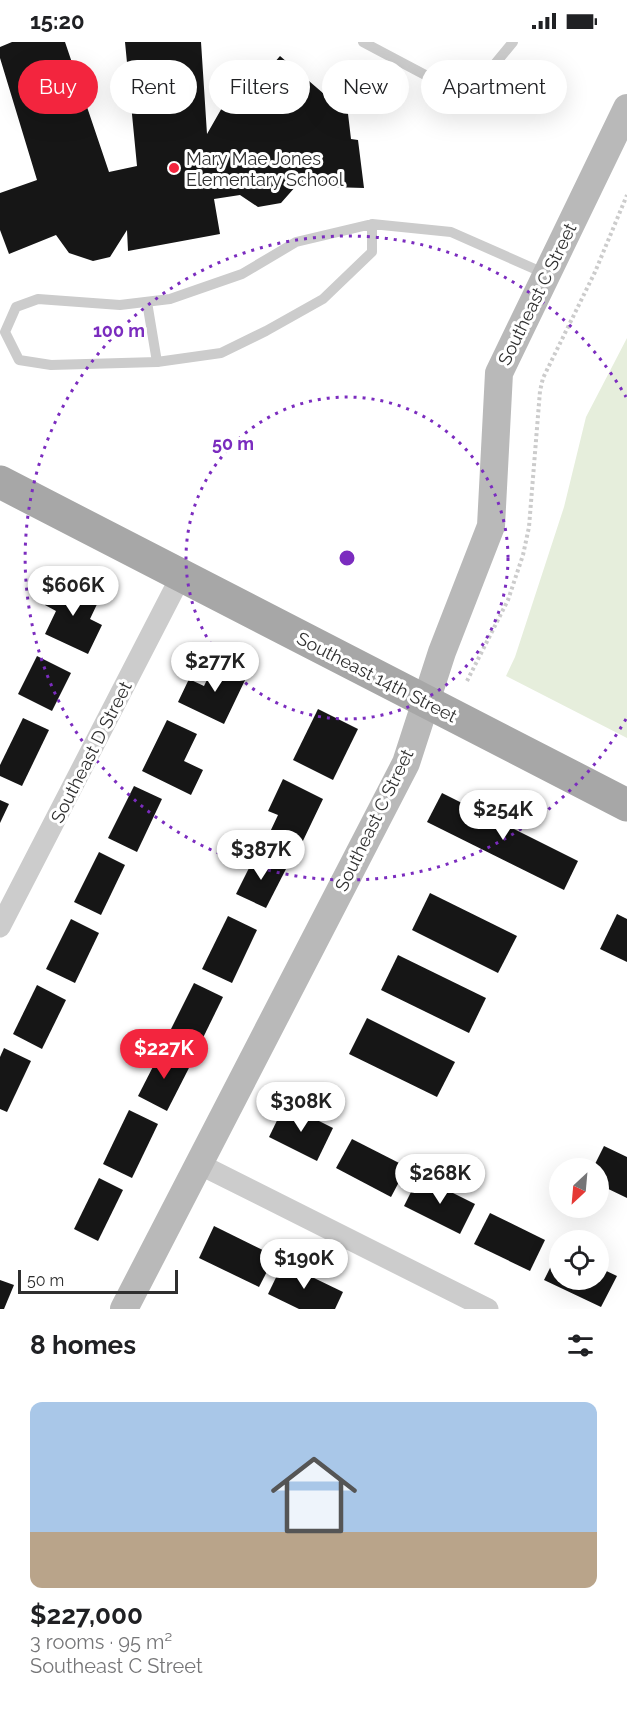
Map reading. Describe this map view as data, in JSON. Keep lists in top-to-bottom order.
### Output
{
  "streets": {
    "main road": ["Southeast 14th Street"],
    "street": ["Southeast C Street", "Southeast D Street"]
  },
  "crossings": [
    ["Southeast C Street", "Southeast 14th Street"],
    ["Southeast 14th Street", "Southeast D Street"]
  ],
  "places": ["Mary Mae Jones Elementary School"],
  "scale_bar": "50 m",
  "north": "bottom left",
  "page": {
    "status": "15:20",
    "chip": [
      "Buy",
      "Rent",
      "Filters",
      "New",
      "Apartment"
    ],
    "price": [
      "$606K",
      "$277K",
      "$254K",
      "$387K",
      "$227K",
      "$308K",
      "$268K",
      "$190K"
    ],
    "scale": "50 m",
    "heading": "8 homes",
    "list": [
      {
        "name": "$227,000",
        "note": "3 rooms · 95 m² · Southeast C Street"
      }
    ]
  },
  "rings": ["100 m", "50 m"]
}
